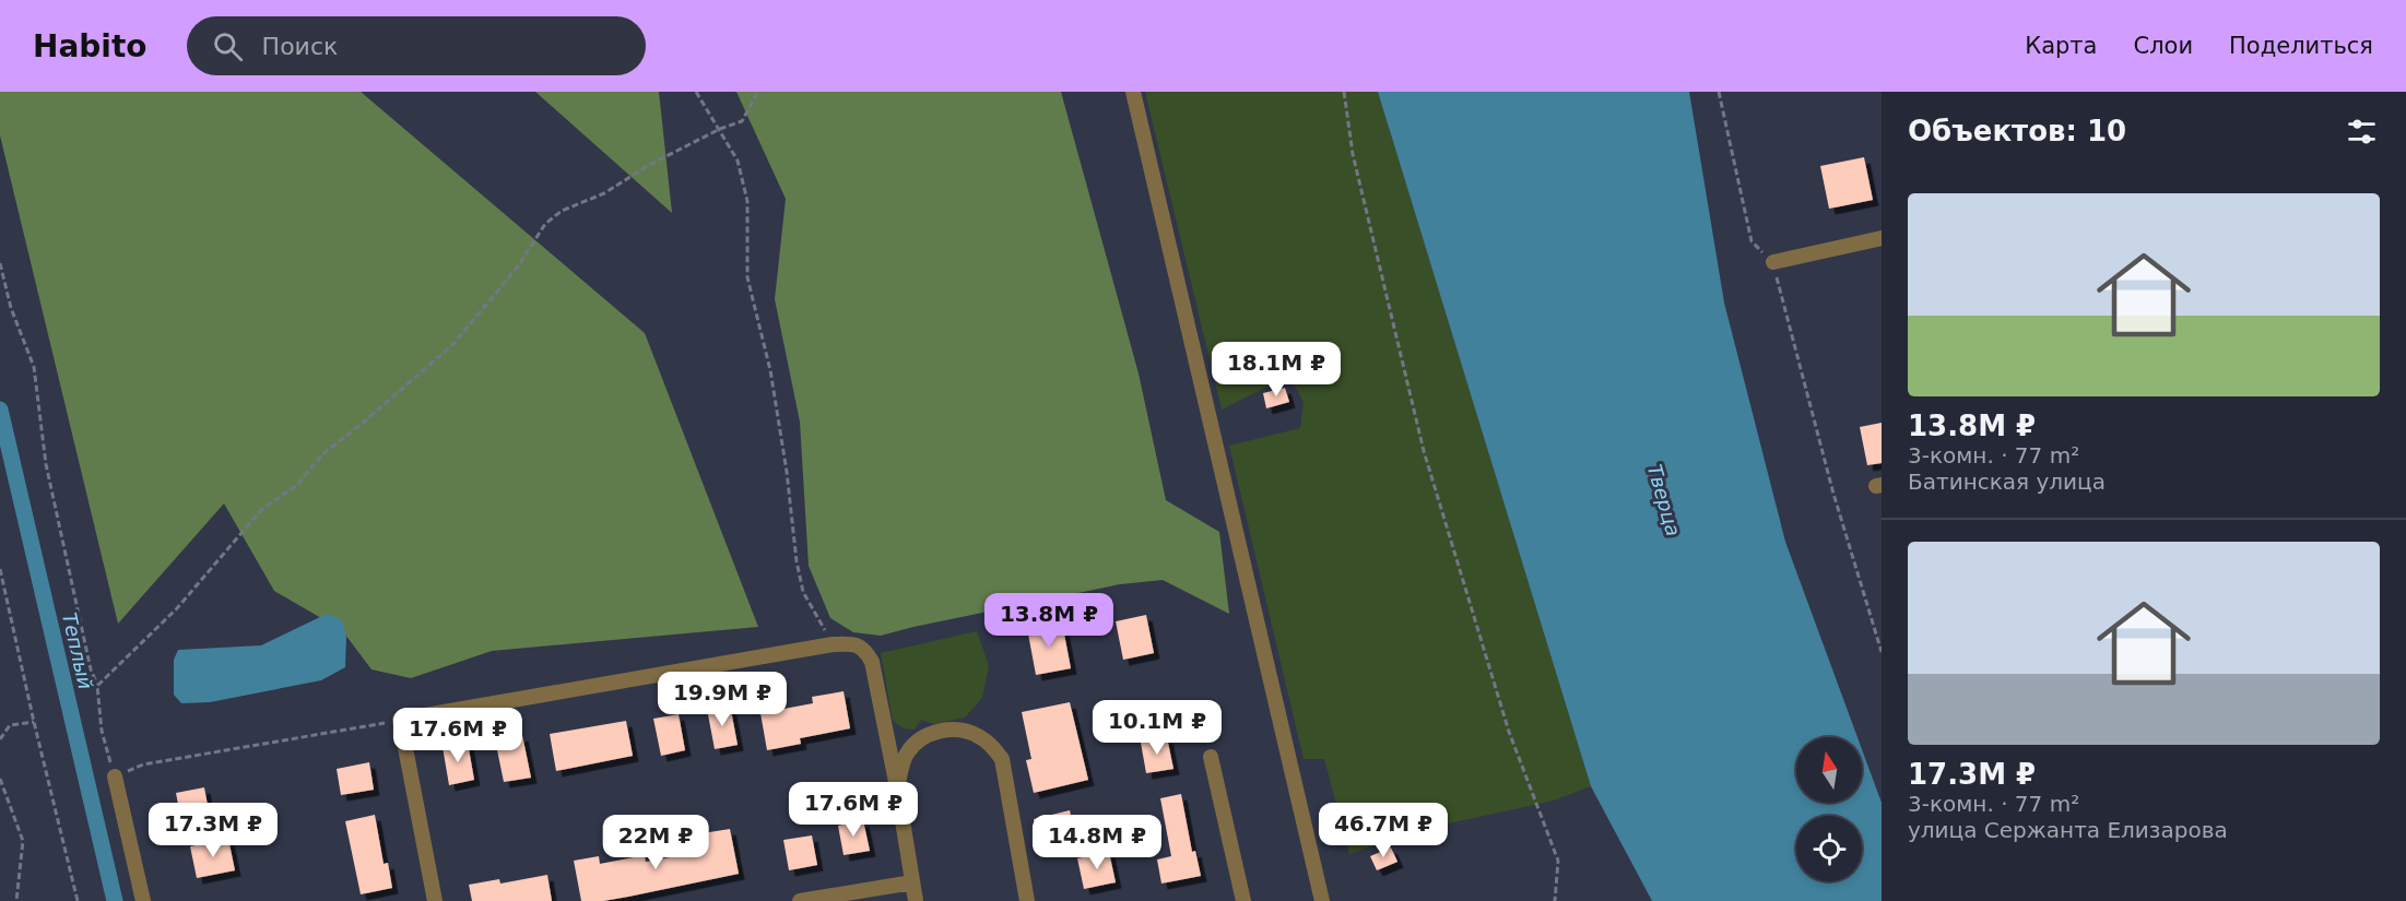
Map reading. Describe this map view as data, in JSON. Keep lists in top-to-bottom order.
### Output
{
  "water": ["Тверца", "Теплый"],
  "north": "top",
  "page": {
    "header": "Habito",
    "search": "Поиск",
    "nav": ["Карта", "Слои", "Поделиться"],
    "heading": "Объектов: 10",
    "list": [
      {
        "name": "13.8M ₽",
        "note": "3-комн. · 77 m² · Батинская улица"
      },
      {
        "name": "17.3M ₽",
        "note": "3-комн. · 77 m² · улица Сержанта Елизарова"
      }
    ],
    "price": [
      "18.1M ₽",
      "13.8M ₽",
      "19.9M ₽",
      "10.1M ₽",
      "17.6M ₽",
      "17.6M ₽",
      "17.3M ₽",
      "46.7M ₽",
      "22M ₽",
      "14.8M ₽"
    ]
  }
}
